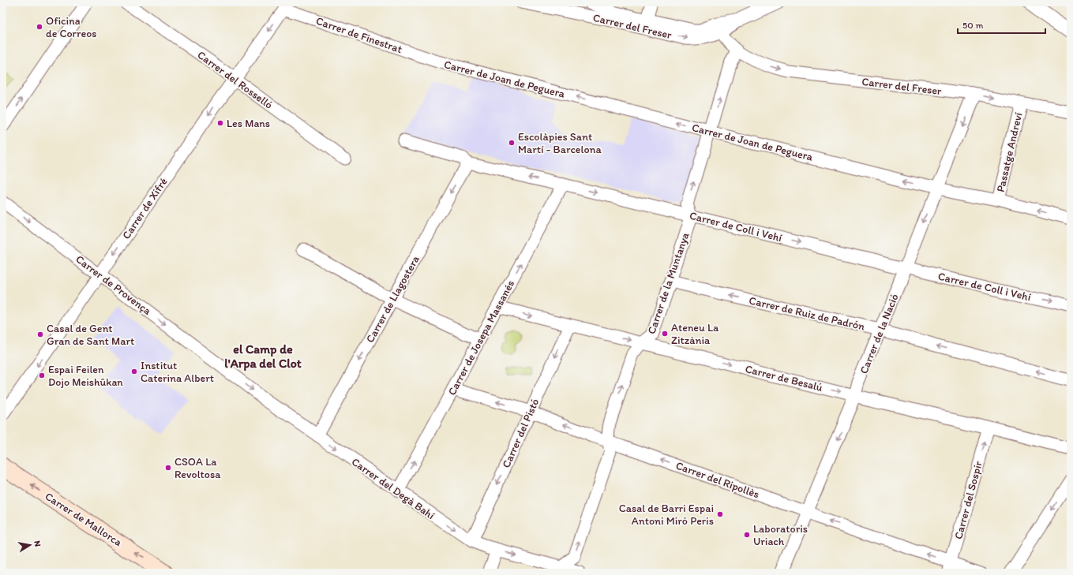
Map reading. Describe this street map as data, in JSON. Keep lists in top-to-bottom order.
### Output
{
  "streets": {
    "main road": ["Carrer de Mallorca"],
    "street": [
      "Carrer del Freser",
      "Carrer de Finestrat",
      "Carrer de Joan de Peguera",
      "Carrer del Rosselló",
      "Passatge Andreví",
      "Carrer de Xifré",
      "Carrer de Coll i Vehí",
      "Carrer de la Muntanya",
      "Carrer de Provença",
      "Carrer de Llagostera",
      "Carrer de Ruiz de Padrón",
      "Carrer de la Nació",
      "Carrer de Josepa Massanés",
      "Carrer de Besalú",
      "Carrer del Pistó",
      "Carrer del Ripollès",
      "Carrer del Degà Bahí",
      "Carrer del Sospir"
    ]
  },
  "crossings": [
    ["Carrer del Freser", "Passatge Andreví"],
    ["Carrer del Freser", "Carrer de la Nació"],
    ["Carrer de Finestrat", "Carrer de Joan de Peguera"],
    ["Carrer de Finestrat", "Carrer de Xifré"],
    ["Carrer de Joan de Peguera", "Passatge Andreví"],
    ["Carrer de Joan de Peguera", "Carrer de la Nació"],
    ["Carrer del Rosselló", "Carrer de Xifré"],
    ["Carrer de Xifré", "Carrer de Provença"],
    ["Carrer de Coll i Vehí", "Carrer de la Muntanya"],
    ["Carrer de Coll i Vehí", "Carrer de Llagostera"],
    ["Carrer de Coll i Vehí", "Carrer de la Nació"],
    ["Carrer de Coll i Vehí", "Carrer de Josepa Massanés"],
    ["Carrer de la Muntanya", "Carrer de Ruiz de Padrón"],
    ["Carrer de la Muntanya", "Carrer de Besalú"],
    ["Carrer de la Muntanya", "Carrer del Ripollès"],
    ["Carrer de la Muntanya", "Carrer del Degà Bahí"],
    ["Carrer de Provença", "Carrer del Degà Bahí"],
    ["Carrer de Llagostera", "Carrer del Degà Bahí"],
    ["Carrer de Ruiz de Padrón", "Carrer de la Nació"],
    ["Carrer de la Nació", "Carrer de Besalú"],
    ["Carrer de la Nació", "Carrer del Ripollès"],
    ["Carrer de Josepa Massanés", "Carrer de Besalú"],
    ["Carrer de Josepa Massanés", "Carrer del Ripollès"],
    ["Carrer de Josepa Massanés", "Carrer del Degà Bahí"],
    ["Carrer de Besalú", "Carrer del Pistó"],
    ["Carrer de Besalú", "Carrer del Sospir"],
    ["Carrer del Pistó", "Carrer del Ripollès"],
    ["Carrer del Pistó", "Carrer del Degà Bahí"],
    ["Carrer del Ripollès", "Carrer del Sospir"]
  ],
  "one_way": [
    "Carrer de Joan de Peguera",
    "Carrer de Xifré",
    "Carrer de la Muntanya",
    "Carrer de Provença",
    "Carrer de Llagostera",
    "Carrer de Ruiz de Padrón",
    "Carrer de la Nació",
    "Carrer de Josepa Massanés",
    "Carrer de Besalú",
    "Carrer del Pistó",
    "Carrer del Ripollès",
    "Carrer del Degà Bahí",
    "Carrer de Mallorca"
  ],
  "districts": ["el Camp de l'Arpa del Clot"],
  "places": [
    "Oficina de Correos",
    "Les Mans",
    "Escolàpies Sant Martí - Barcelona",
    "Ateneu La Zitzània",
    "Casal de Gent Gran de Sant Mart",
    "Institut Caterina Albert",
    "Espai Feilen Dojo Meishûkan",
    "CSOA La Revoltosa",
    "Casal de Barri Espai Antoni Miró Peris",
    "Laboratoris Uriach"
  ],
  "scale_bar": "50 m",
  "north": "right"
}
